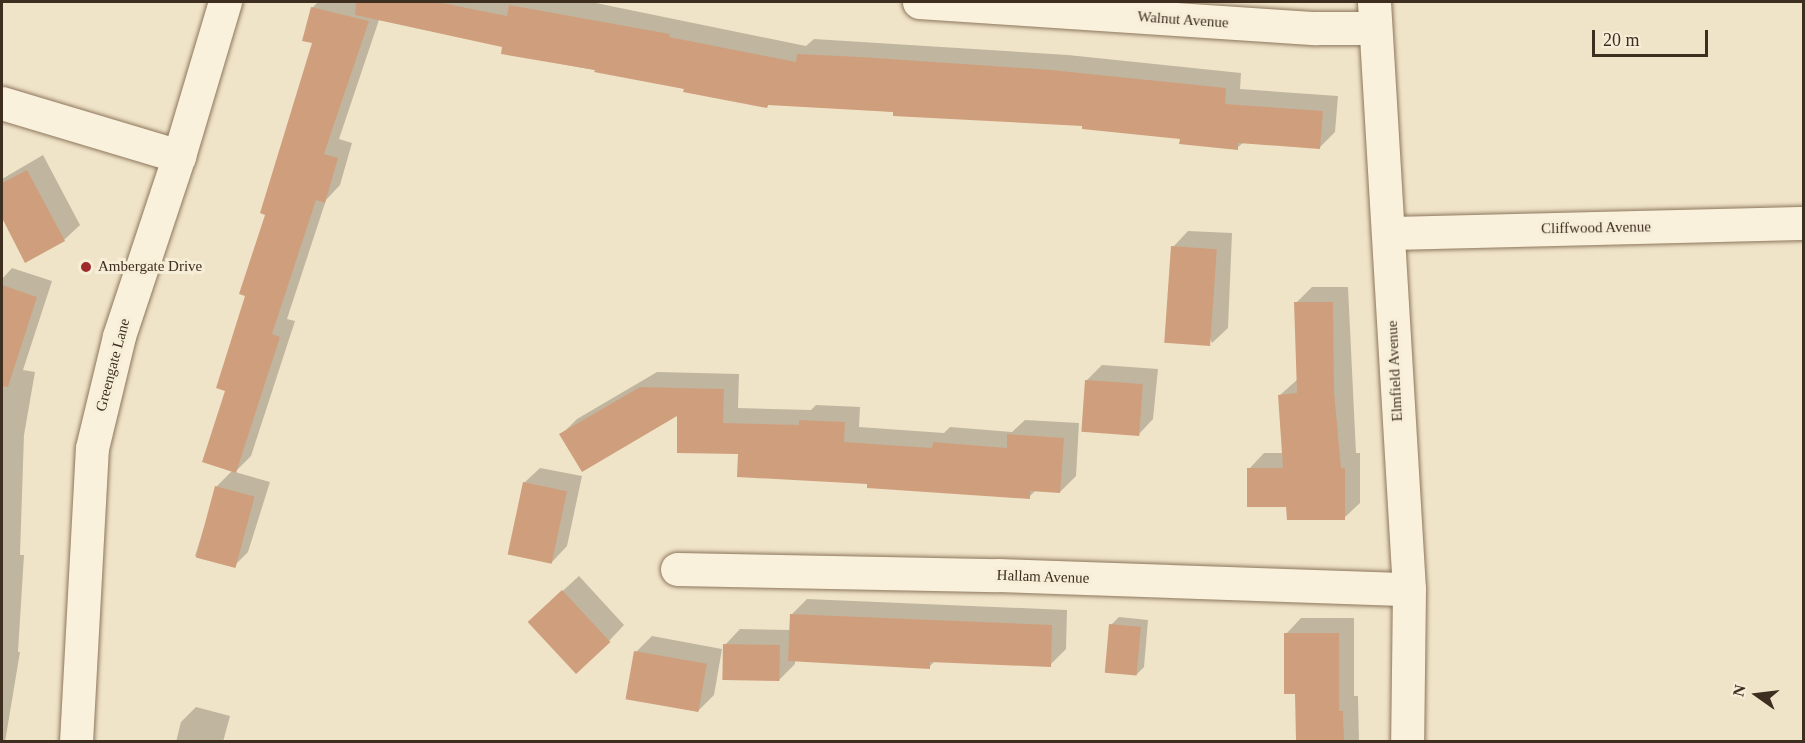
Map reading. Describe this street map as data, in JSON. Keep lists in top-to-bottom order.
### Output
{
  "streets": {
    "street": [
      "Walnut Avenue",
      "Cliffwood Avenue",
      "Greengate Lane",
      "Elmfield Avenue",
      "Hallam Avenue"
    ]
  },
  "crossings": [
    ["Walnut Avenue", "Elmfield Avenue"],
    ["Cliffwood Avenue", "Elmfield Avenue"],
    ["Elmfield Avenue", "Hallam Avenue"]
  ],
  "places": ["Ambergate Drive"],
  "scale_bar": "20 m",
  "north": "left"
}
